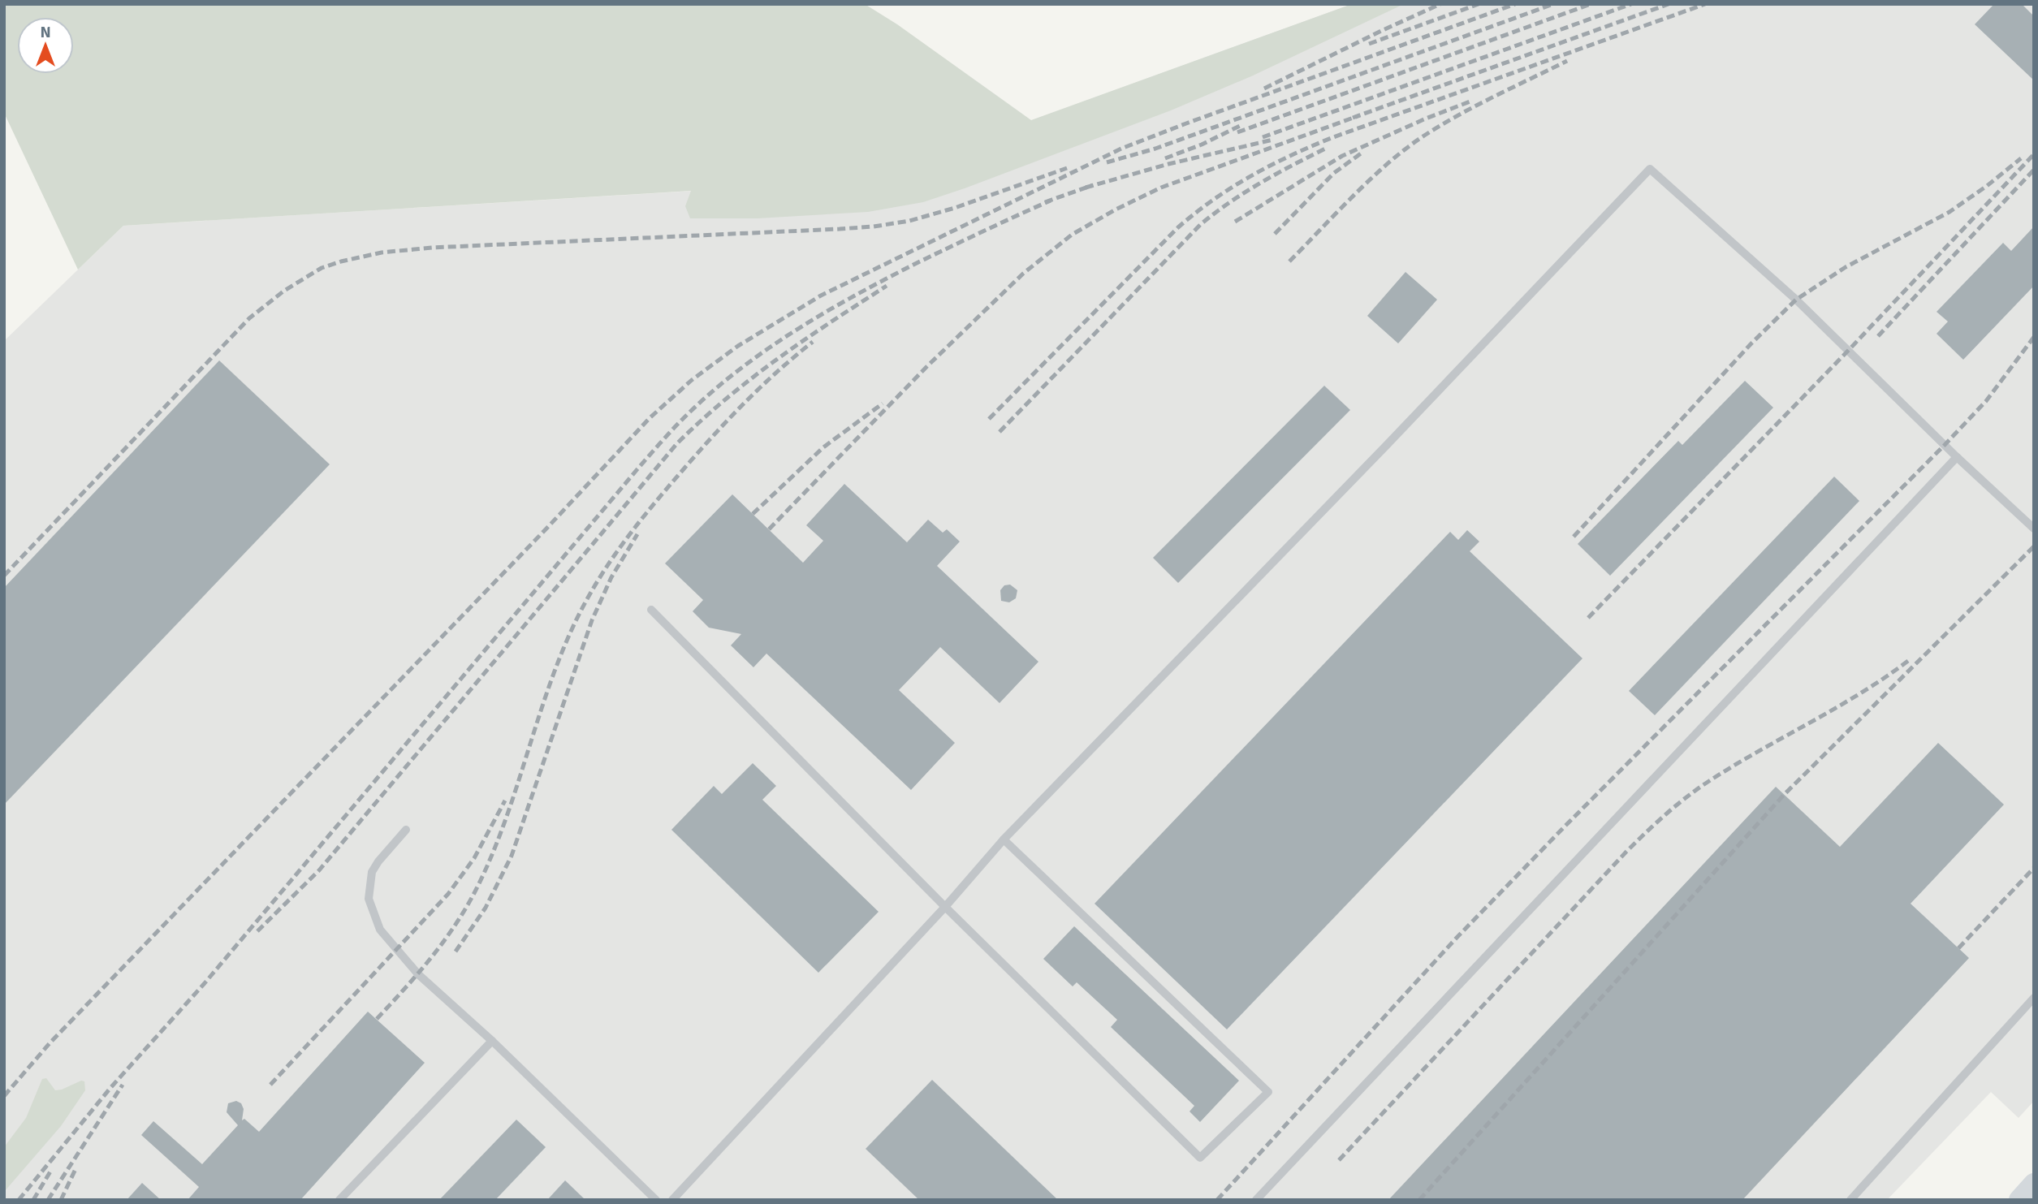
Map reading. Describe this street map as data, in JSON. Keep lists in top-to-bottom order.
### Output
{
  "north": "top"
}
